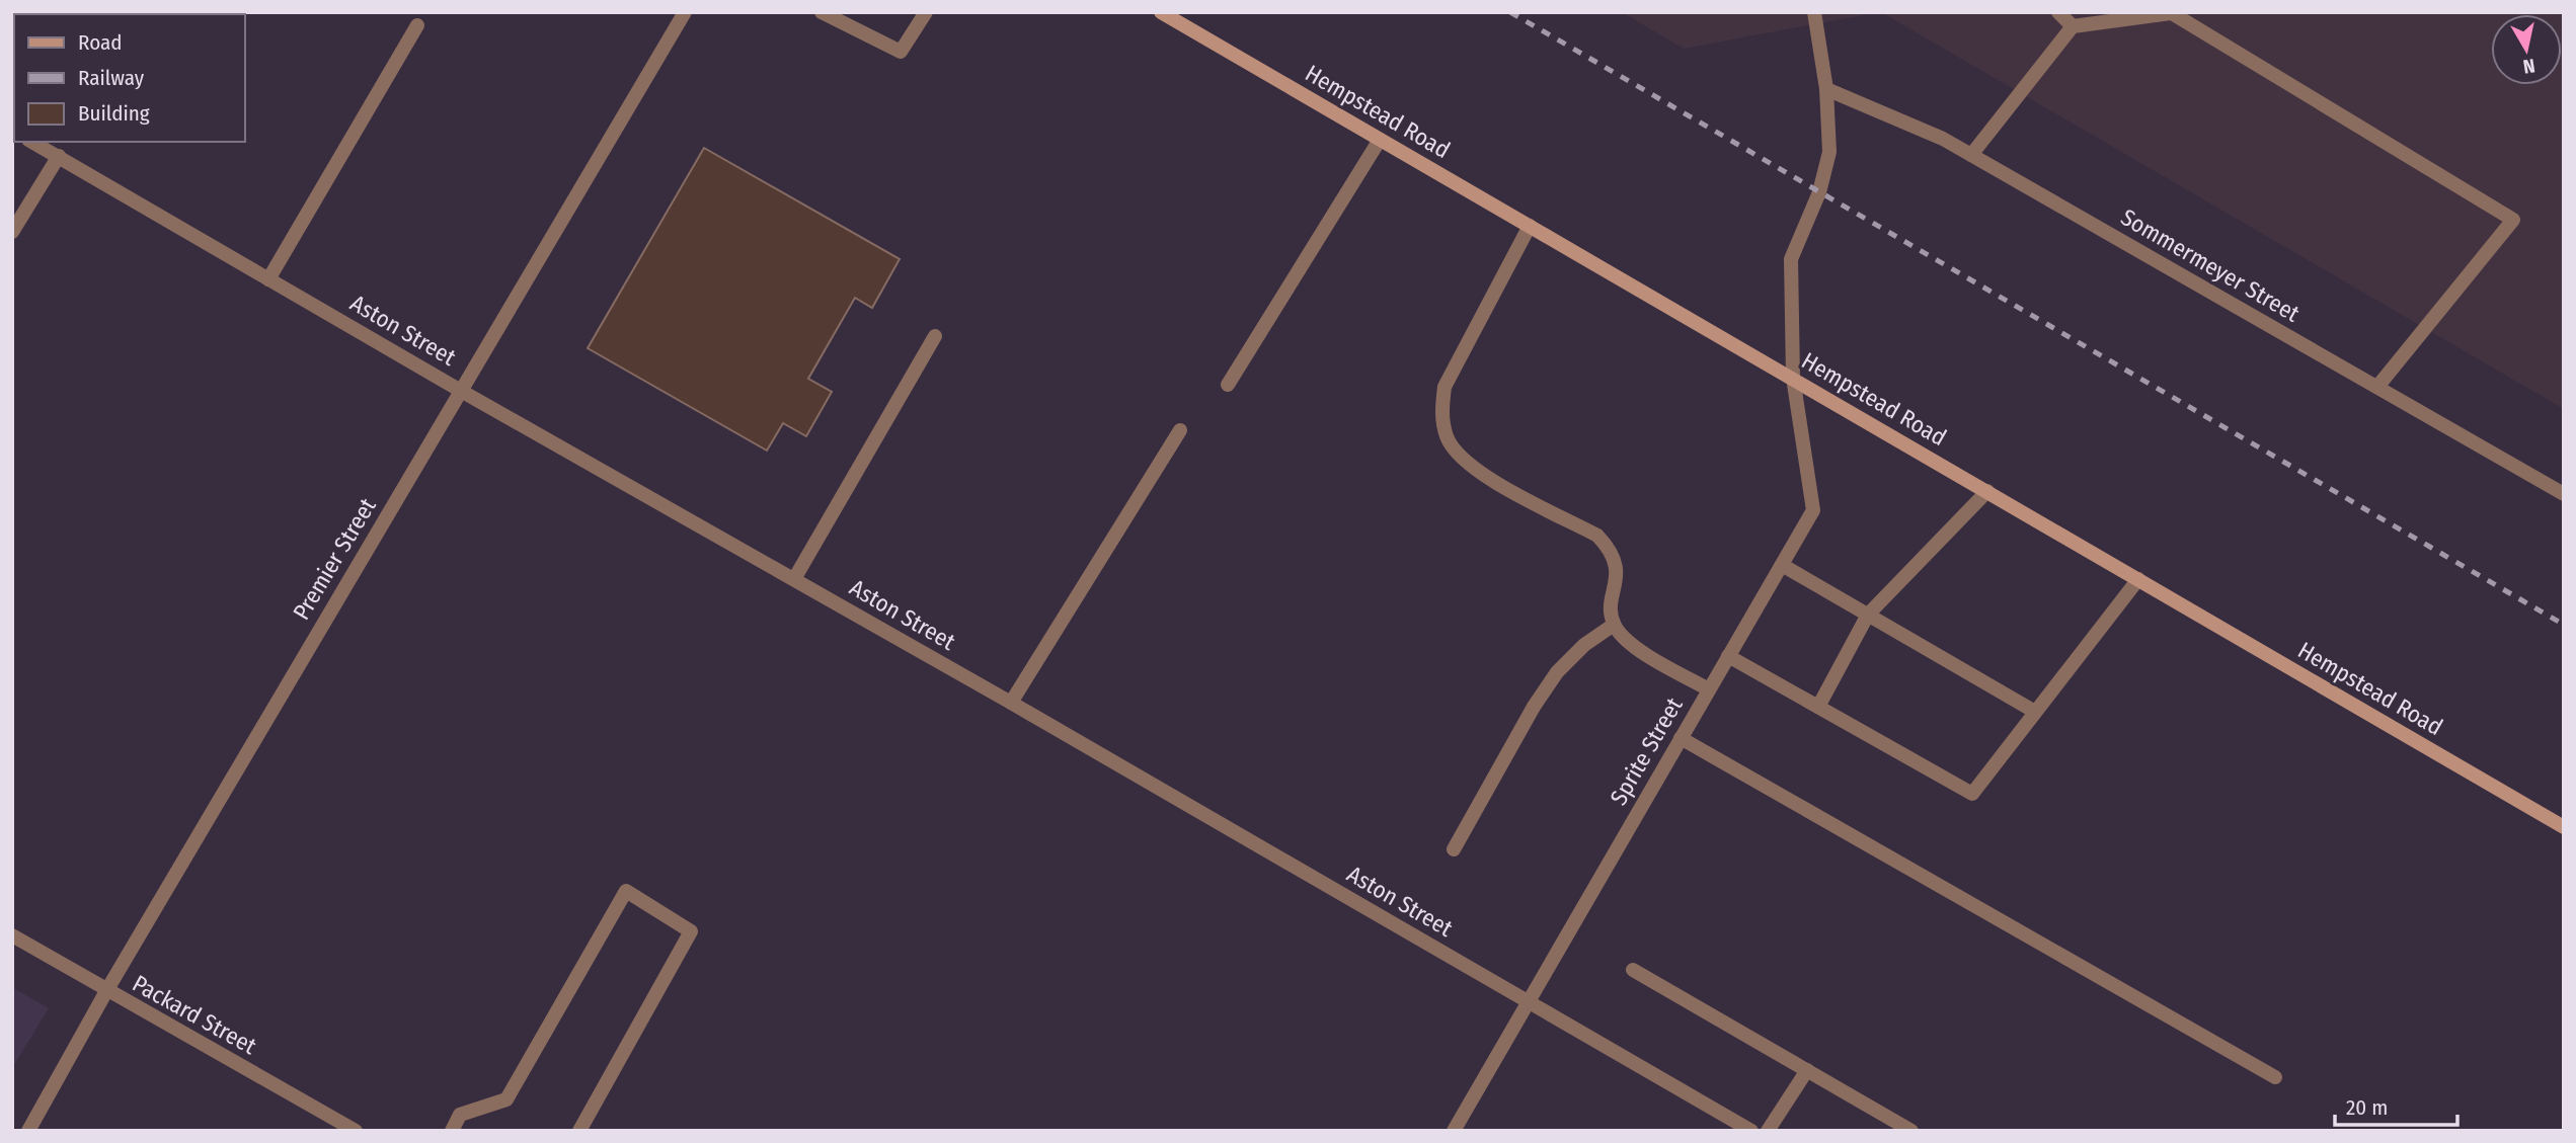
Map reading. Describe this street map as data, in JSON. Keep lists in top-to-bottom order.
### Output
{
  "streets": {
    "main road": ["Hempstead Road"],
    "street": [
      "Sommermeyer Street",
      "Aston Street",
      "Premier Street",
      "Sprite Street",
      "Packard Street"
    ]
  },
  "crossings": [
    ["Hempstead Road", "Sprite Street"],
    ["Sommermeyer Street", "Sprite Street"],
    ["Aston Street", "Premier Street"],
    ["Aston Street", "Sprite Street"],
    ["Premier Street", "Packard Street"]
  ],
  "legend": ["Road", "Railway", "Building"],
  "scale_bar": "20 m",
  "north": "bottom"
}
